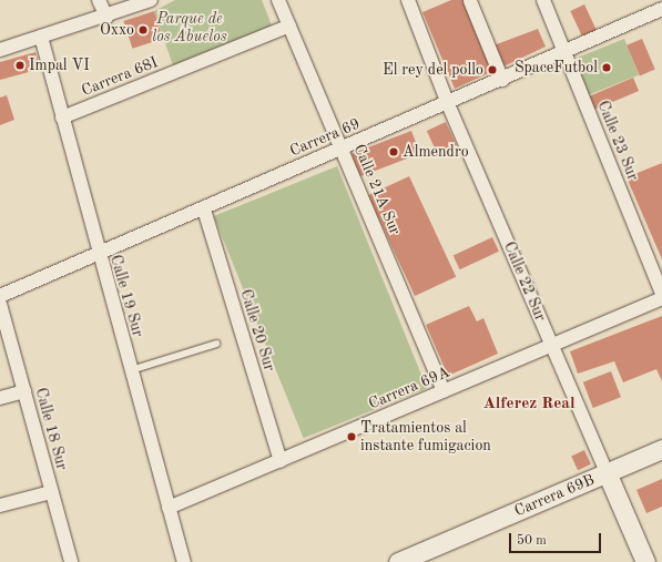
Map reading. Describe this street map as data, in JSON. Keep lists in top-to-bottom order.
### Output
{
  "streets": {
    "street": [
      "Carrera 68I",
      "Carrera 69",
      "Calle 23 Sur",
      "Calle 21A Sur",
      "Calle 22 Sur",
      "Calle 19 Sur",
      "Calle 20 Sur",
      "Carrera 69A",
      "Calle 18 Sur",
      "Carrera 69B"
    ]
  },
  "crossings": [
    ["Carrera 68I", "Calle 21A Sur"],
    ["Carrera 68I", "Calle 19 Sur"],
    ["Carrera 69", "Calle 23 Sur"],
    ["Carrera 69", "Calle 21A Sur"],
    ["Carrera 69", "Calle 22 Sur"],
    ["Carrera 69", "Calle 19 Sur"],
    ["Carrera 69", "Calle 20 Sur"],
    ["Calle 21A Sur", "Carrera 69A"],
    ["Calle 22 Sur", "Carrera 69A"],
    ["Calle 22 Sur", "Carrera 69B"],
    ["Calle 19 Sur", "Carrera 69A"],
    ["Calle 20 Sur", "Carrera 69A"]
  ],
  "districts": ["Alferez Real"],
  "parks": ["Parque de los Abuelos"],
  "places": [
    "Oxxo",
    "Impal VI",
    "SpaceFutbol",
    "El rey del pollo",
    "Almendro",
    "Tratamientos al instante fumigacion"
  ],
  "scale_bar": "50 m"
}
